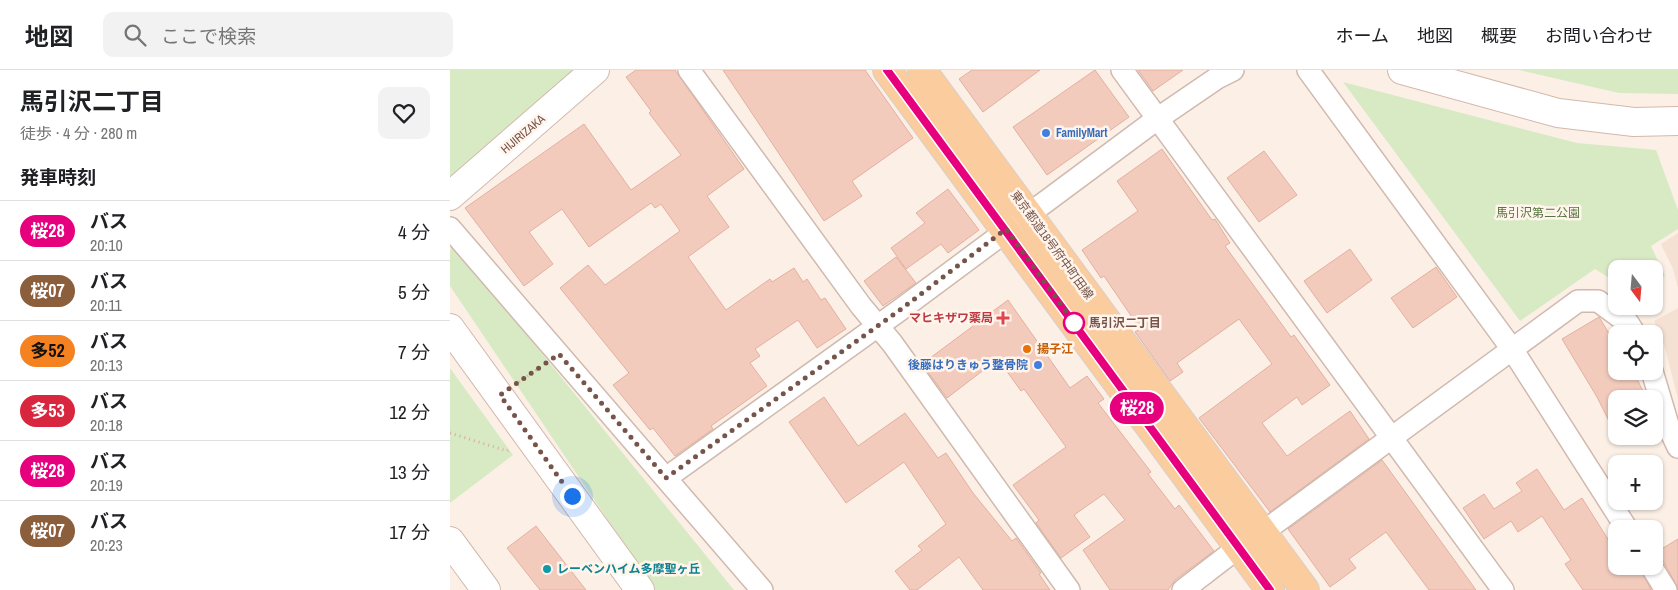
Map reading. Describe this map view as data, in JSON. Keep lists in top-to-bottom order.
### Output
{
  "streets": {
    "main road": ["東京都道18号府中町田線"],
    "street": ["HIJIRIZAKA"]
  },
  "parks": ["馬引沢第二公園"],
  "places": {
    "other": [
      "FamilyMart",
      "馬引沢二丁目",
      "揚子江",
      "後藤はりきゅう整骨院",
      "レーベンハイム多摩聖ヶ丘"
    ],
    "health": ["マヒキザワ薬局"]
  },
  "lines": ["bus line 桜28"],
  "north": "bottom",
  "page": {
    "header": "地図",
    "search": "ここで検索",
    "nav": [
      "ホーム",
      "地図",
      "概要",
      "お問い合わせ"
    ],
    "heading": [
      ["馬引沢二丁目", "徒歩 · 4 分 · 280 m"],
      "発車時刻"
    ],
    "on_map": "桜28",
    "list": [
      {
        "mark": "桜28",
        "name": "バス",
        "note": "20:10",
        "value": "4 分"
      },
      {
        "mark": "桜07",
        "name": "バス",
        "note": "20:11",
        "value": "5 分"
      },
      {
        "mark": "多52",
        "name": "バス",
        "note": "20:13",
        "value": "7 分"
      },
      {
        "mark": "多53",
        "name": "バス",
        "note": "20:18",
        "value": "12 分"
      },
      {
        "mark": "桜28",
        "name": "バス",
        "note": "20:19",
        "value": "13 分"
      },
      {
        "mark": "桜07",
        "name": "バス",
        "note": "20:23",
        "value": "17 分"
      }
    ],
    "map_buttons": ["+", "−"]
  }
}
